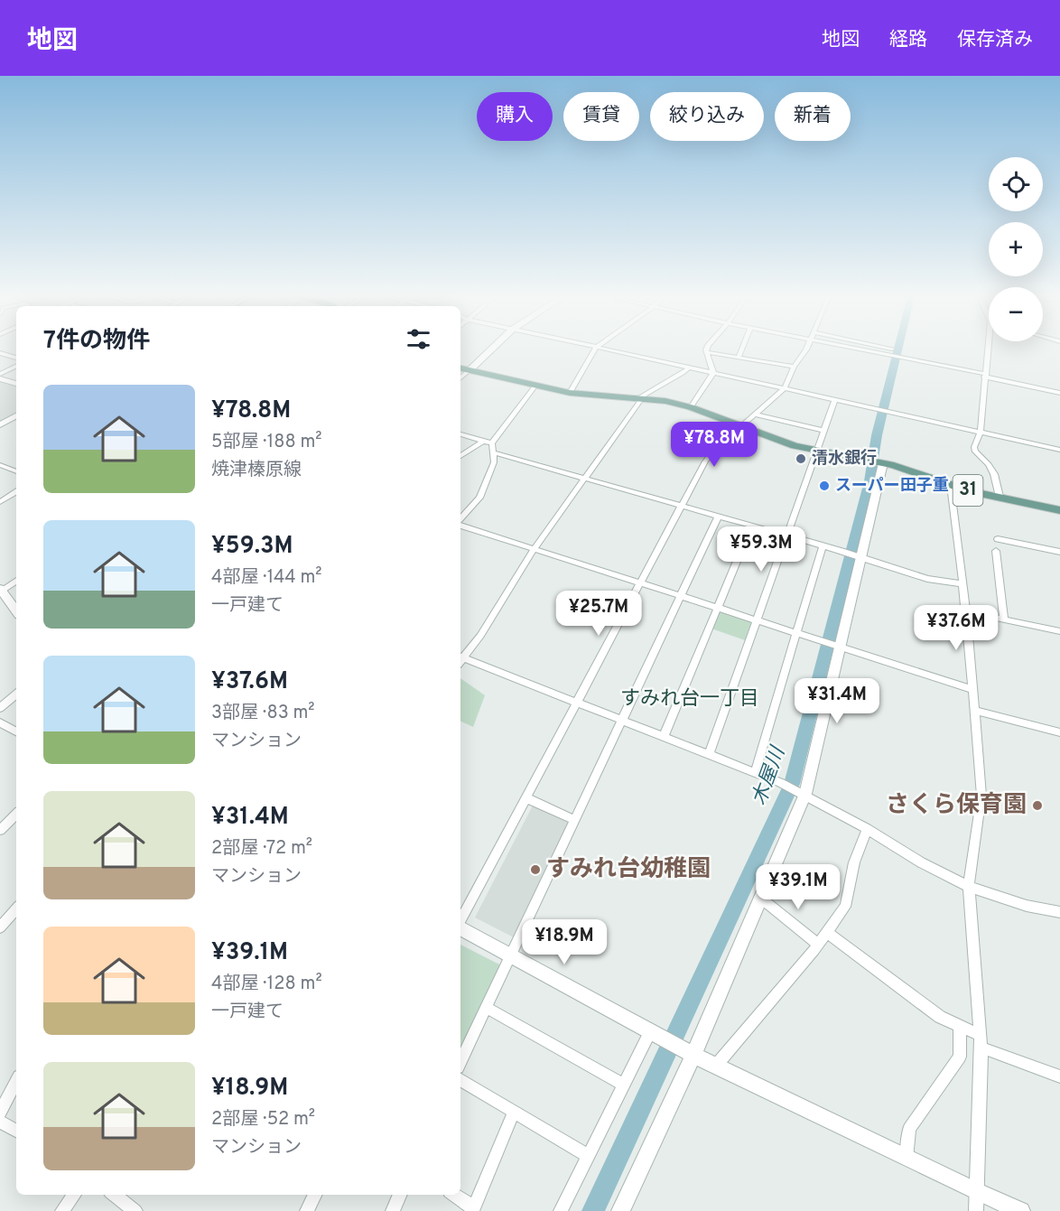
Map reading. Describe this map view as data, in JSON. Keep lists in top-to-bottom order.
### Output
{
  "streets": {
    "main road": ["31"]
  },
  "districts": ["すみれ台一丁目"],
  "water": ["木屋川"],
  "places": [
    "清水銀行",
    "スーパー田子重",
    "さくら保育園",
    "すみれ台幼稚園"
  ],
  "page": {
    "header": "地図",
    "nav": ["地図", "経路", "保存済み"],
    "chip": [
      "購入",
      "賃貸",
      "絞り込み",
      "新着"
    ],
    "map_buttons": ["+", "−"],
    "heading": "7件の物件",
    "list": [
      {
        "name": "¥78.8M",
        "note": "5部屋 · 188 m² · 焼津榛原線"
      },
      {
        "name": "¥59.3M",
        "note": "4部屋 · 144 m² · 一戸建て"
      },
      {
        "name": "¥37.6M",
        "note": "3部屋 · 83 m² · マンション"
      },
      {
        "name": "¥31.4M",
        "note": "2部屋 · 72 m² · マンション"
      },
      {
        "name": "¥39.1M",
        "note": "4部屋 · 128 m² · 一戸建て"
      },
      {
        "name": "¥18.9M",
        "note": "2部屋 · 52 m² · マンション"
      }
    ],
    "price": [
      "¥78.8M",
      "¥59.3M",
      "¥25.7M",
      "¥37.6M",
      "¥31.4M",
      "¥39.1M",
      "¥18.9M"
    ]
  }
}
